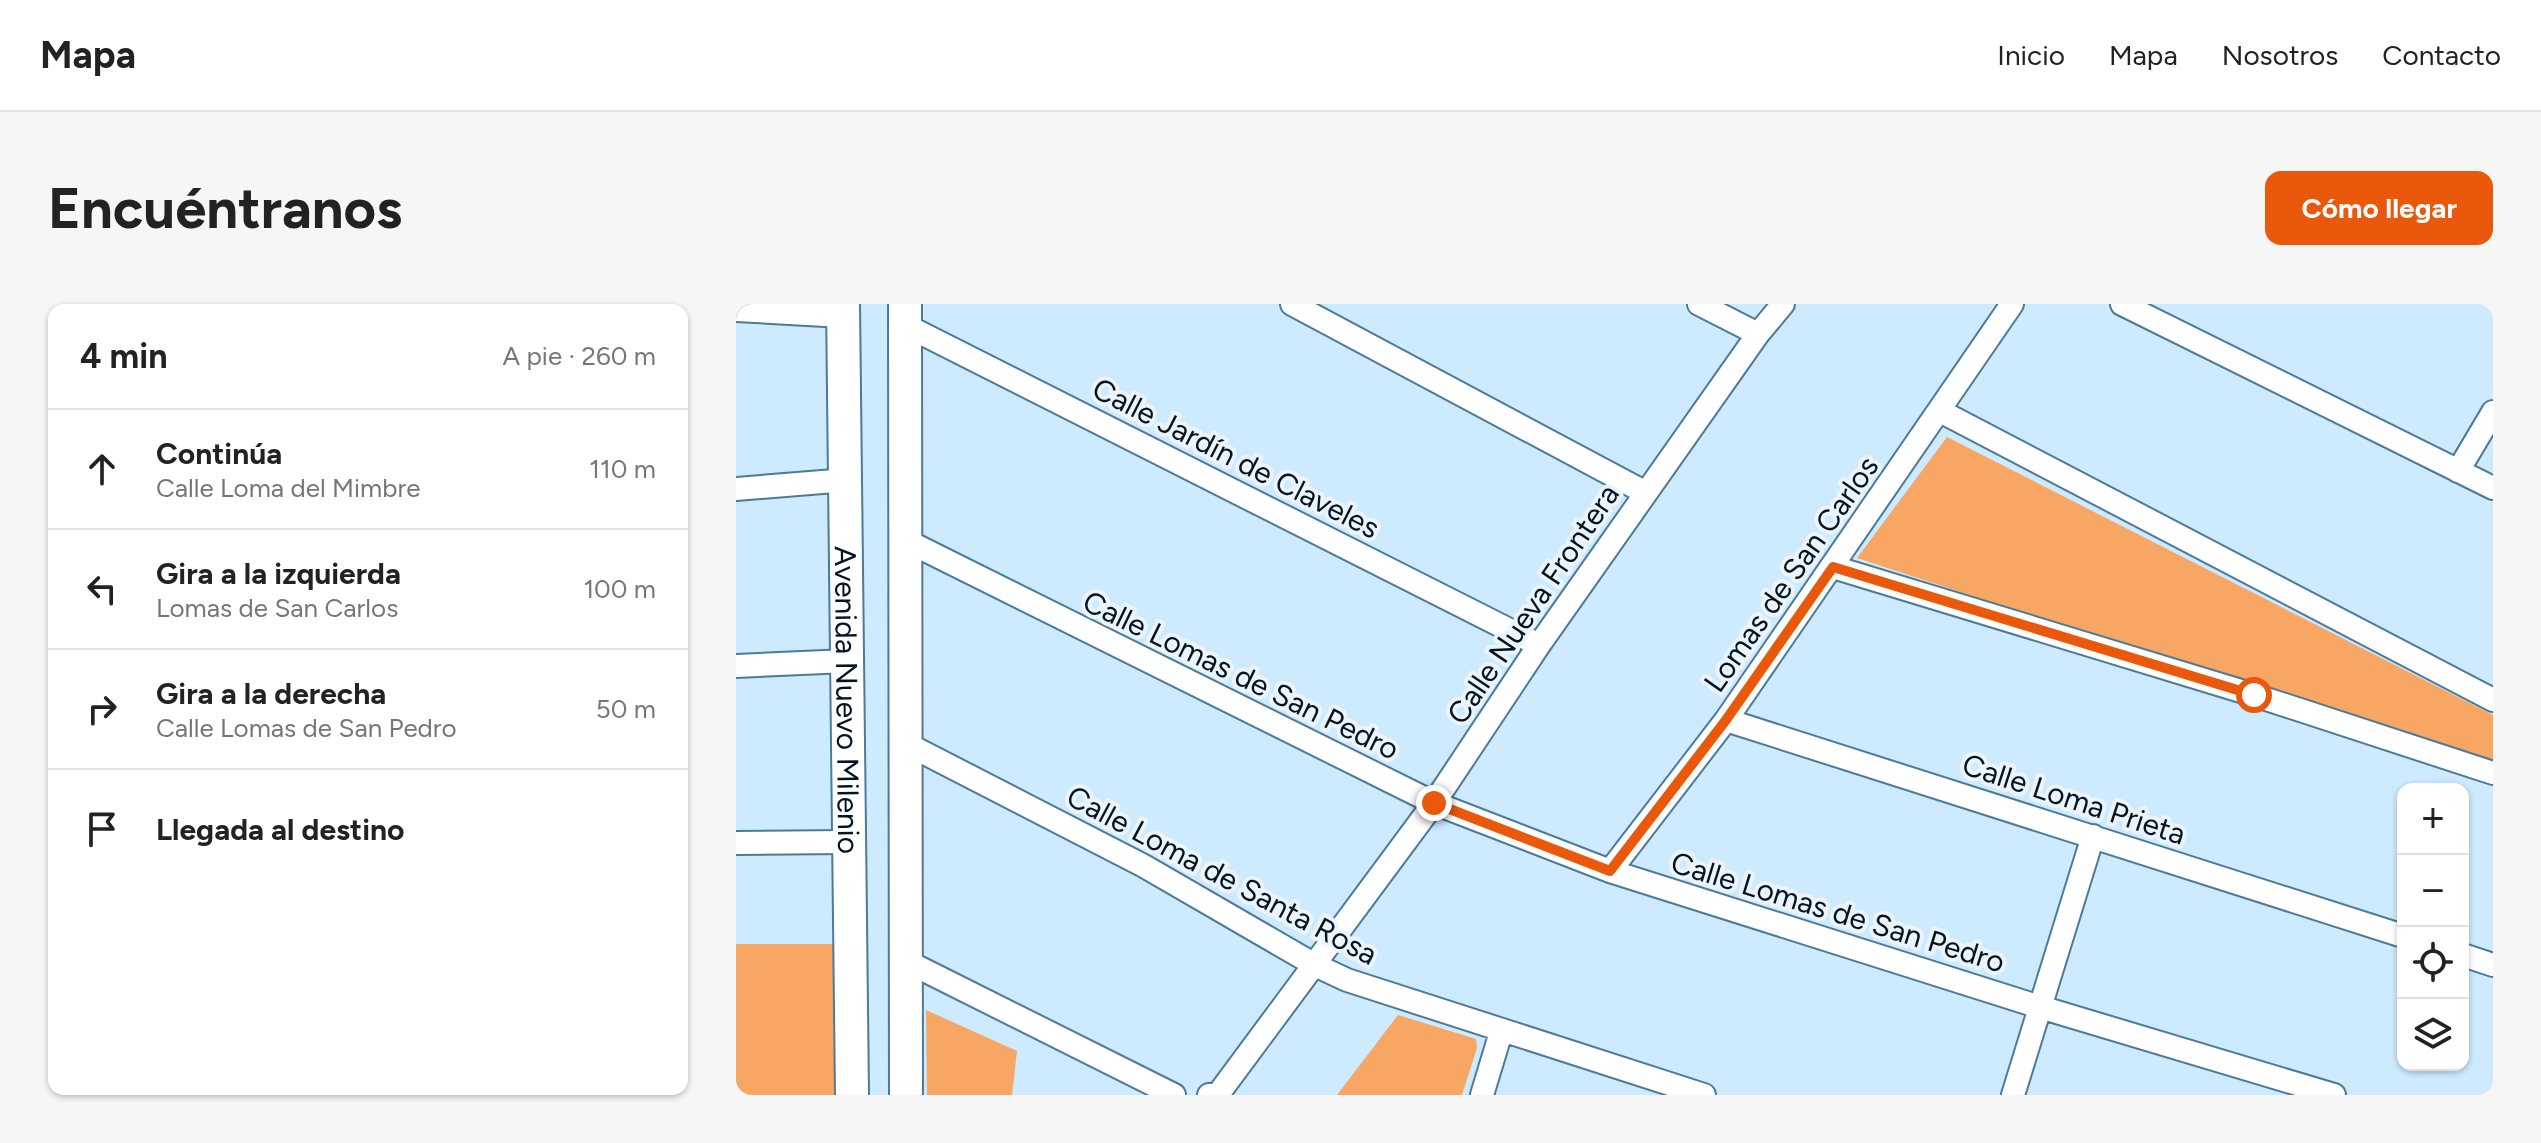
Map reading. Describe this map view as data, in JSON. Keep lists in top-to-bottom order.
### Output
{
  "streets": {
    "street": [
      "Calle Jardín de Claveles",
      "Lomas de San Carlos",
      "Calle Nueva Frontera",
      "Calle Lomas de San Pedro",
      "Avenida Nuevo Milenio",
      "Calle Loma Prieta",
      "Calle Loma de Santa Rosa"
    ]
  },
  "crossings": [
    ["Calle Jardín de Claveles", "Calle Nueva Frontera"],
    ["Calle Jardín de Claveles", "Avenida Nuevo Milenio"],
    ["Lomas de San Carlos", "Calle Lomas de San Pedro"],
    ["Lomas de San Carlos", "Calle Loma Prieta"],
    ["Calle Nueva Frontera", "Calle Lomas de San Pedro"],
    ["Calle Nueva Frontera", "Calle Loma de Santa Rosa"],
    ["Calle Lomas de San Pedro", "Avenida Nuevo Milenio"],
    ["Avenida Nuevo Milenio", "Calle Loma de Santa Rosa"]
  ],
  "page": {
    "header": "Mapa",
    "nav": [
      "Inicio",
      "Mapa",
      "Nosotros",
      "Contacto"
    ],
    "buttons": "Cómo llegar",
    "title": "Encuéntranos",
    "heading": ["4 min", "A pie · 260 m"],
    "list": [
      ["Continúa", "Calle Loma del Mimbre", "110 m"],
      ["Gira a la izquierda", "Lomas de San Carlos", "100 m"],
      ["Gira a la derecha", "Calle Lomas de San Pedro", "50 m"],
      "Llegada al destino"
    ],
    "map_buttons": ["+", "−"]
  }
}
